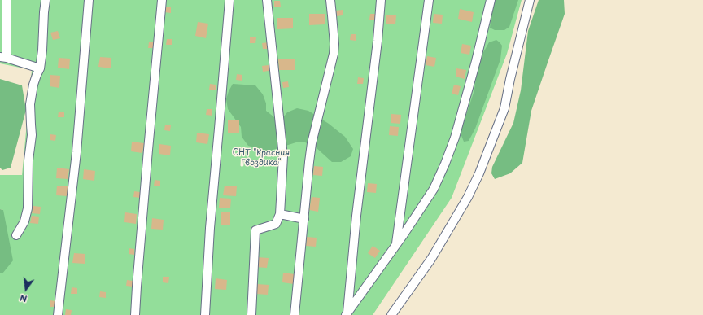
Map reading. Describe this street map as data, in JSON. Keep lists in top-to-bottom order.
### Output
{
  "parks": ["СНТ \"Красная Гвоздика\""],
  "north": "bottom"
}
